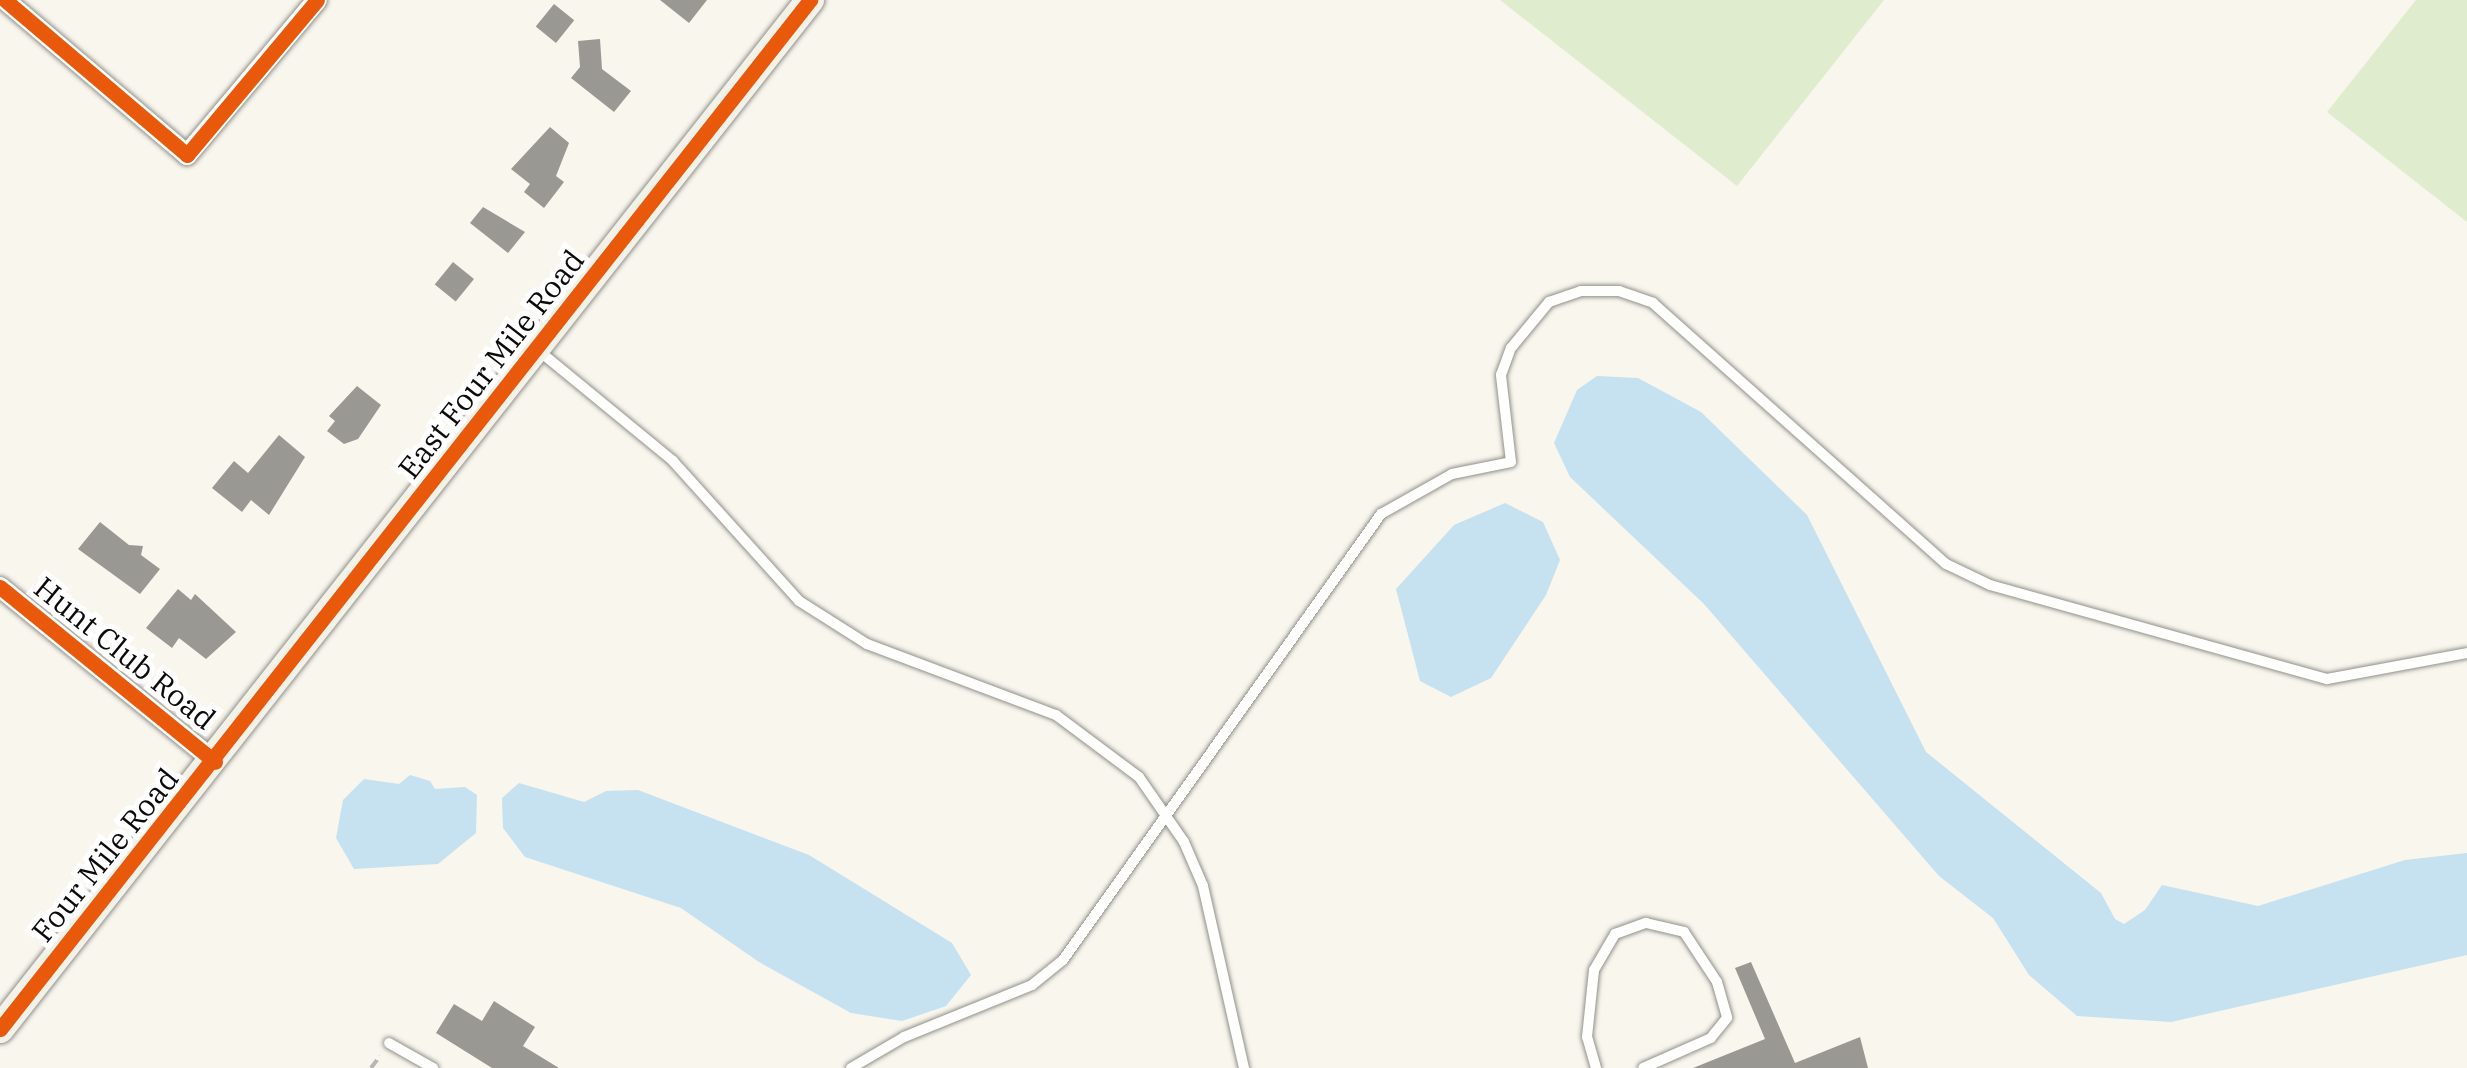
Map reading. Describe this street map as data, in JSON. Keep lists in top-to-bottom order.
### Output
{
  "streets": {
    "street": ["East Four Mile Road", "Hunt Club Road", "Four Mile Road"]
  },
  "crossings": [
    ["East Four Mile Road", "Hunt Club Road"],
    ["East Four Mile Road", "Four Mile Road"],
    ["Hunt Club Road", "Four Mile Road"]
  ]
}
